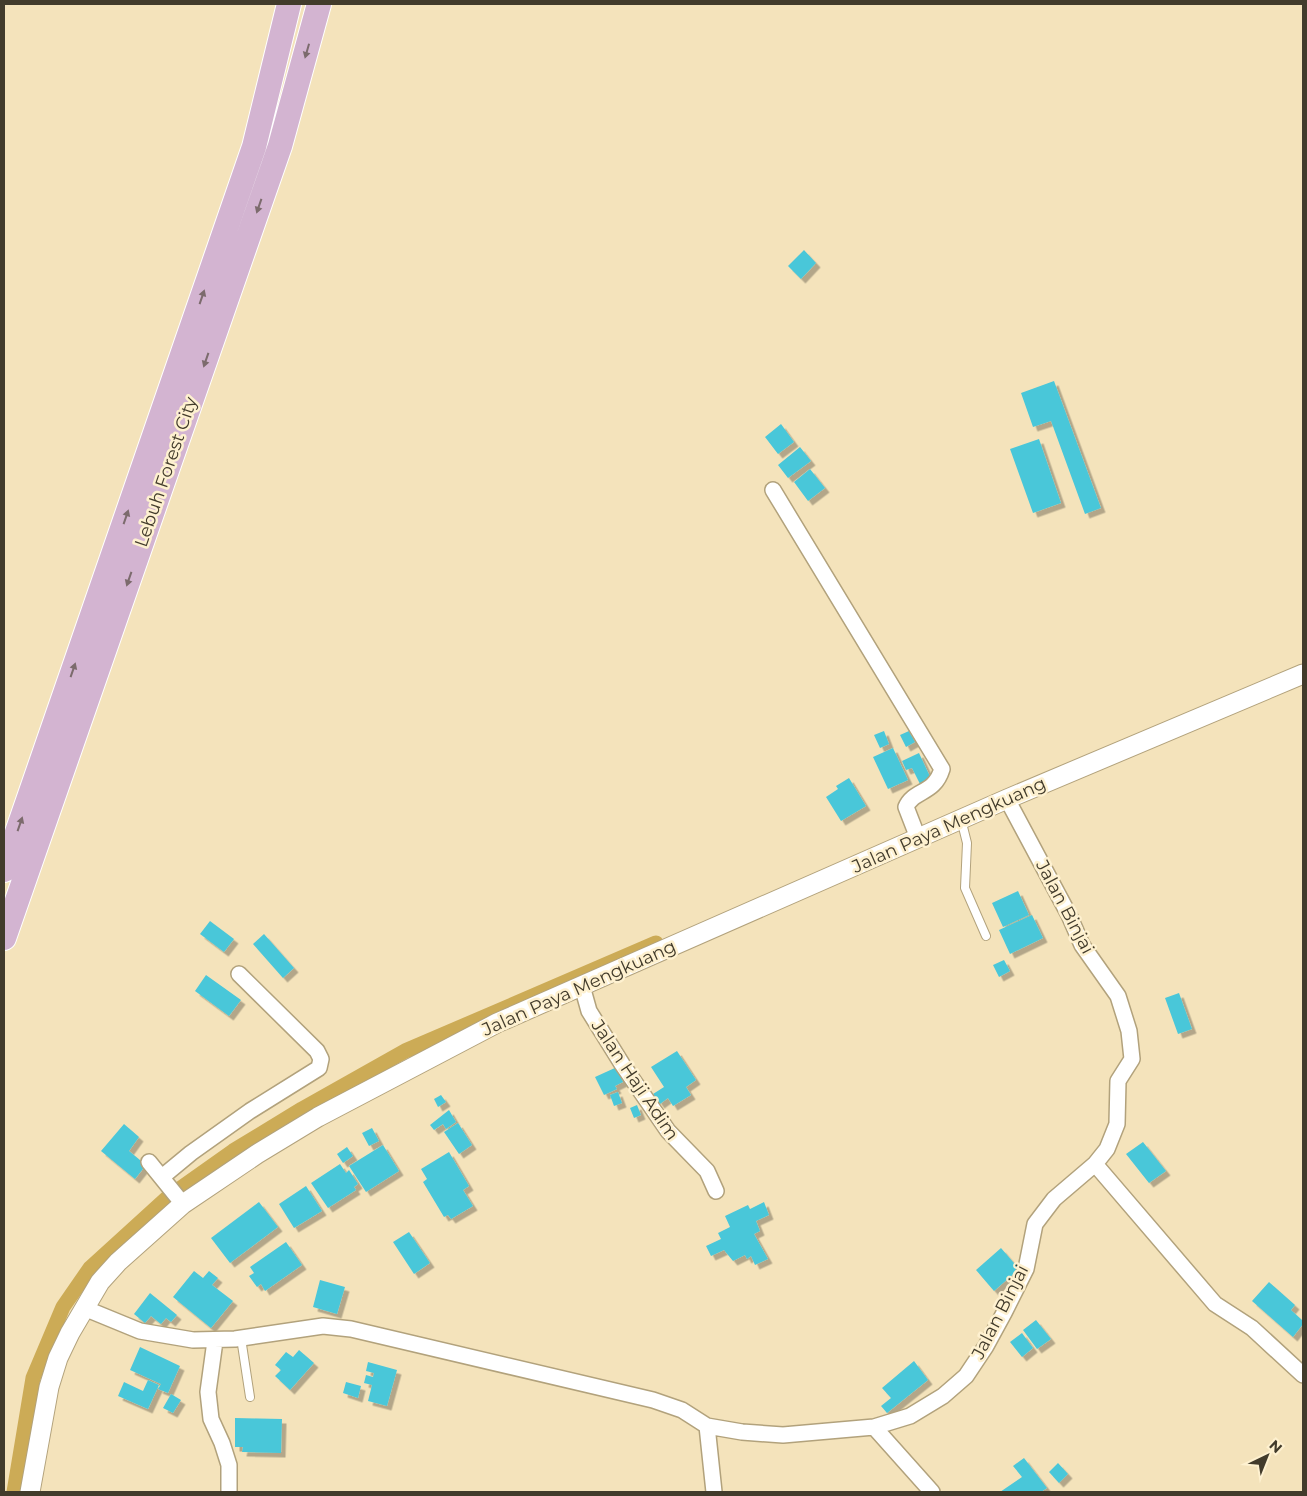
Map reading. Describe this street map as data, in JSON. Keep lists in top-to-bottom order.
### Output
{
  "streets": {
    "main road": ["Lebuh Forest City"],
    "street": ["Jalan Paya Mengkuang", "Jalan Binjai", "Jalan Haji Adim"]
  },
  "crossings": [
    ["Jalan Paya Mengkuang", "Jalan Binjai"],
    ["Jalan Paya Mengkuang", "Jalan Haji Adim"]
  ],
  "north": "top right"
}
